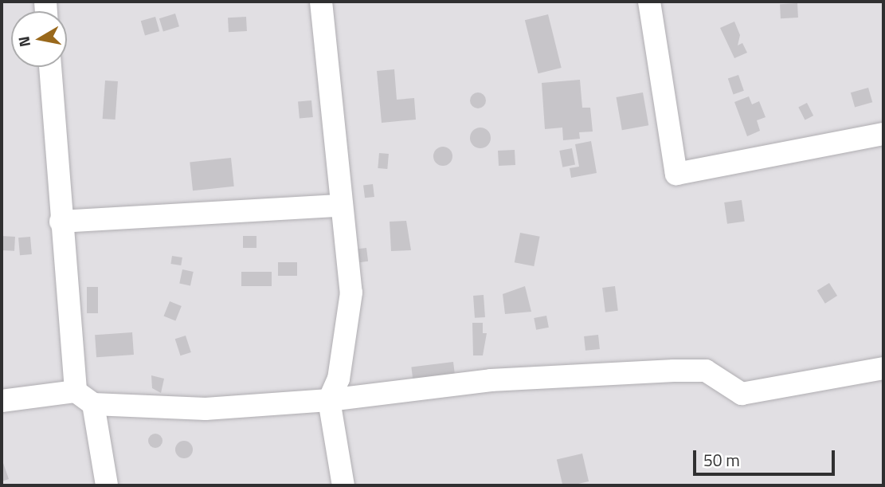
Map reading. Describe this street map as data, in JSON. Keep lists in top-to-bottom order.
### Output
{
  "scale_bar": "50 m",
  "north": "left"
}
